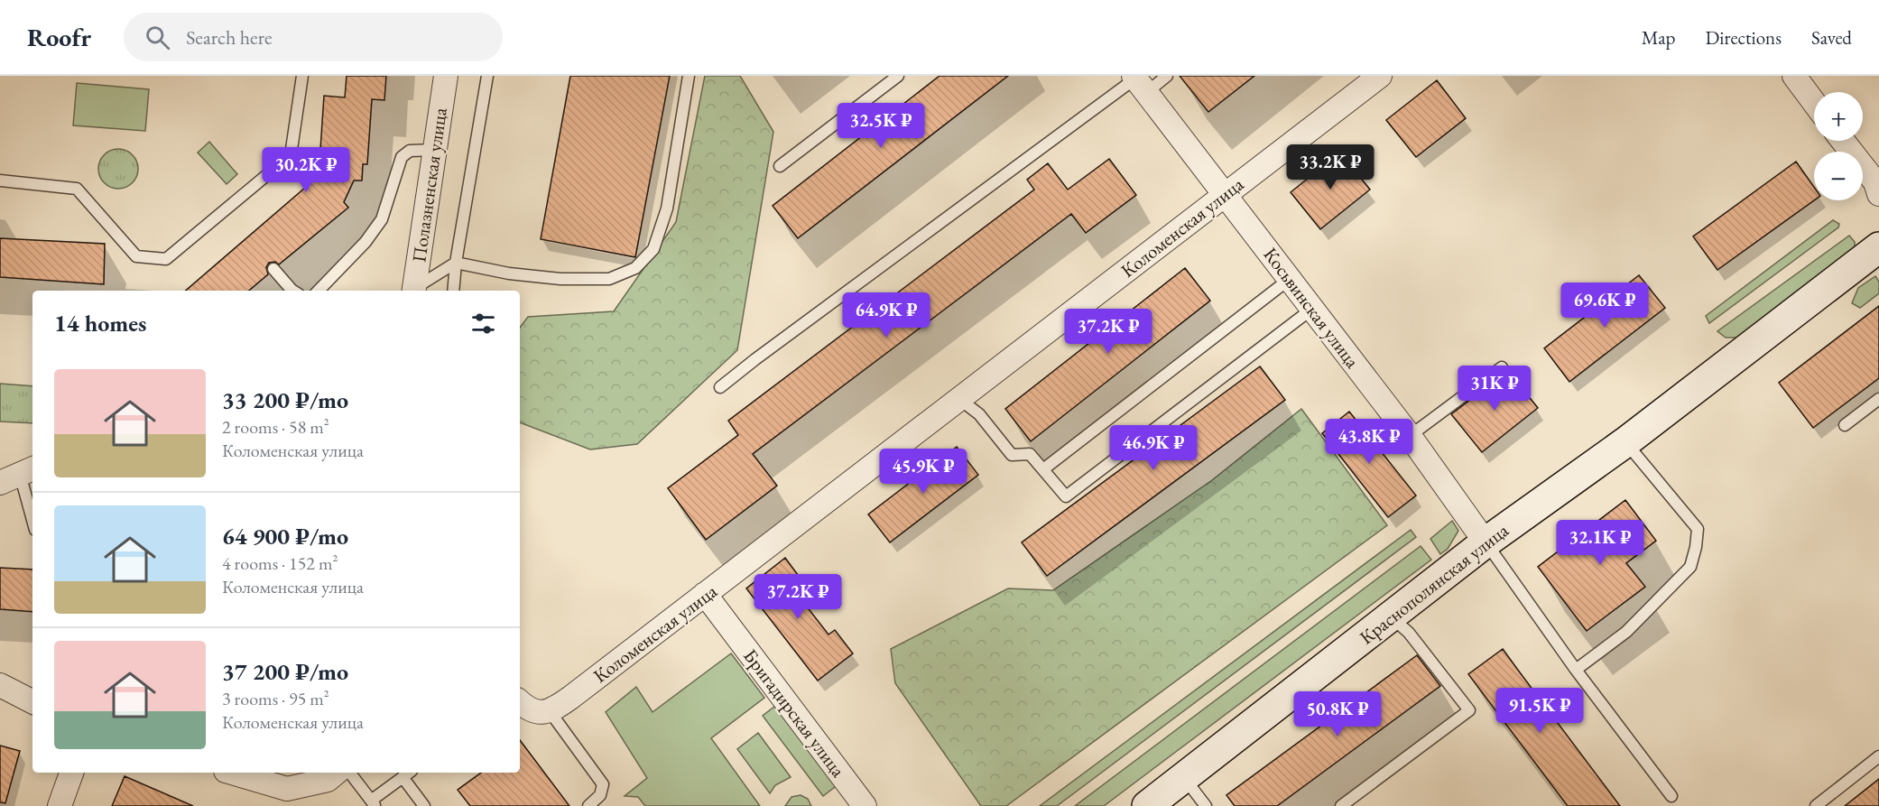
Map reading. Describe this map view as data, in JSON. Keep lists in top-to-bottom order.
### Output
{
  "streets": {
    "main road": ["Краснополянская улица"],
    "street": [
      "Полазненская улица",
      "Коломенская улица",
      "Косьвинская улица",
      "Бригадирская улица"
    ]
  },
  "crossings": [
    ["Коломенская улица", "Косьвинская улица"],
    ["Коломенская улица", "Бригадирская улица"],
    ["Косьвинская улица", "Краснополянская улица"]
  ],
  "page": {
    "header": "Roofr",
    "search": "Search here",
    "nav": ["Map", "Directions", "Saved"],
    "map_buttons": ["+", "−"],
    "price": [
      "32.5K ₽",
      "33.2K ₽",
      "30.2K ₽",
      "69.6K ₽",
      "64.9K ₽",
      "37.2K ₽",
      "31K ₽",
      "43.8K ₽",
      "46.9K ₽",
      "45.9K ₽",
      "32.1K ₽",
      "37.2K ₽",
      "91.5K ₽",
      "50.8K ₽"
    ],
    "heading": "14 homes",
    "list": [
      {
        "name": "33 200 ₽/mo",
        "note": "2 rooms · 58 m² · Коломенская улица"
      },
      {
        "name": "64 900 ₽/mo",
        "note": "4 rooms · 152 m² · Коломенская улица"
      },
      {
        "name": "37 200 ₽/mo",
        "note": "3 rooms · 95 m² · Коломенская улица"
      }
    ]
  }
}
